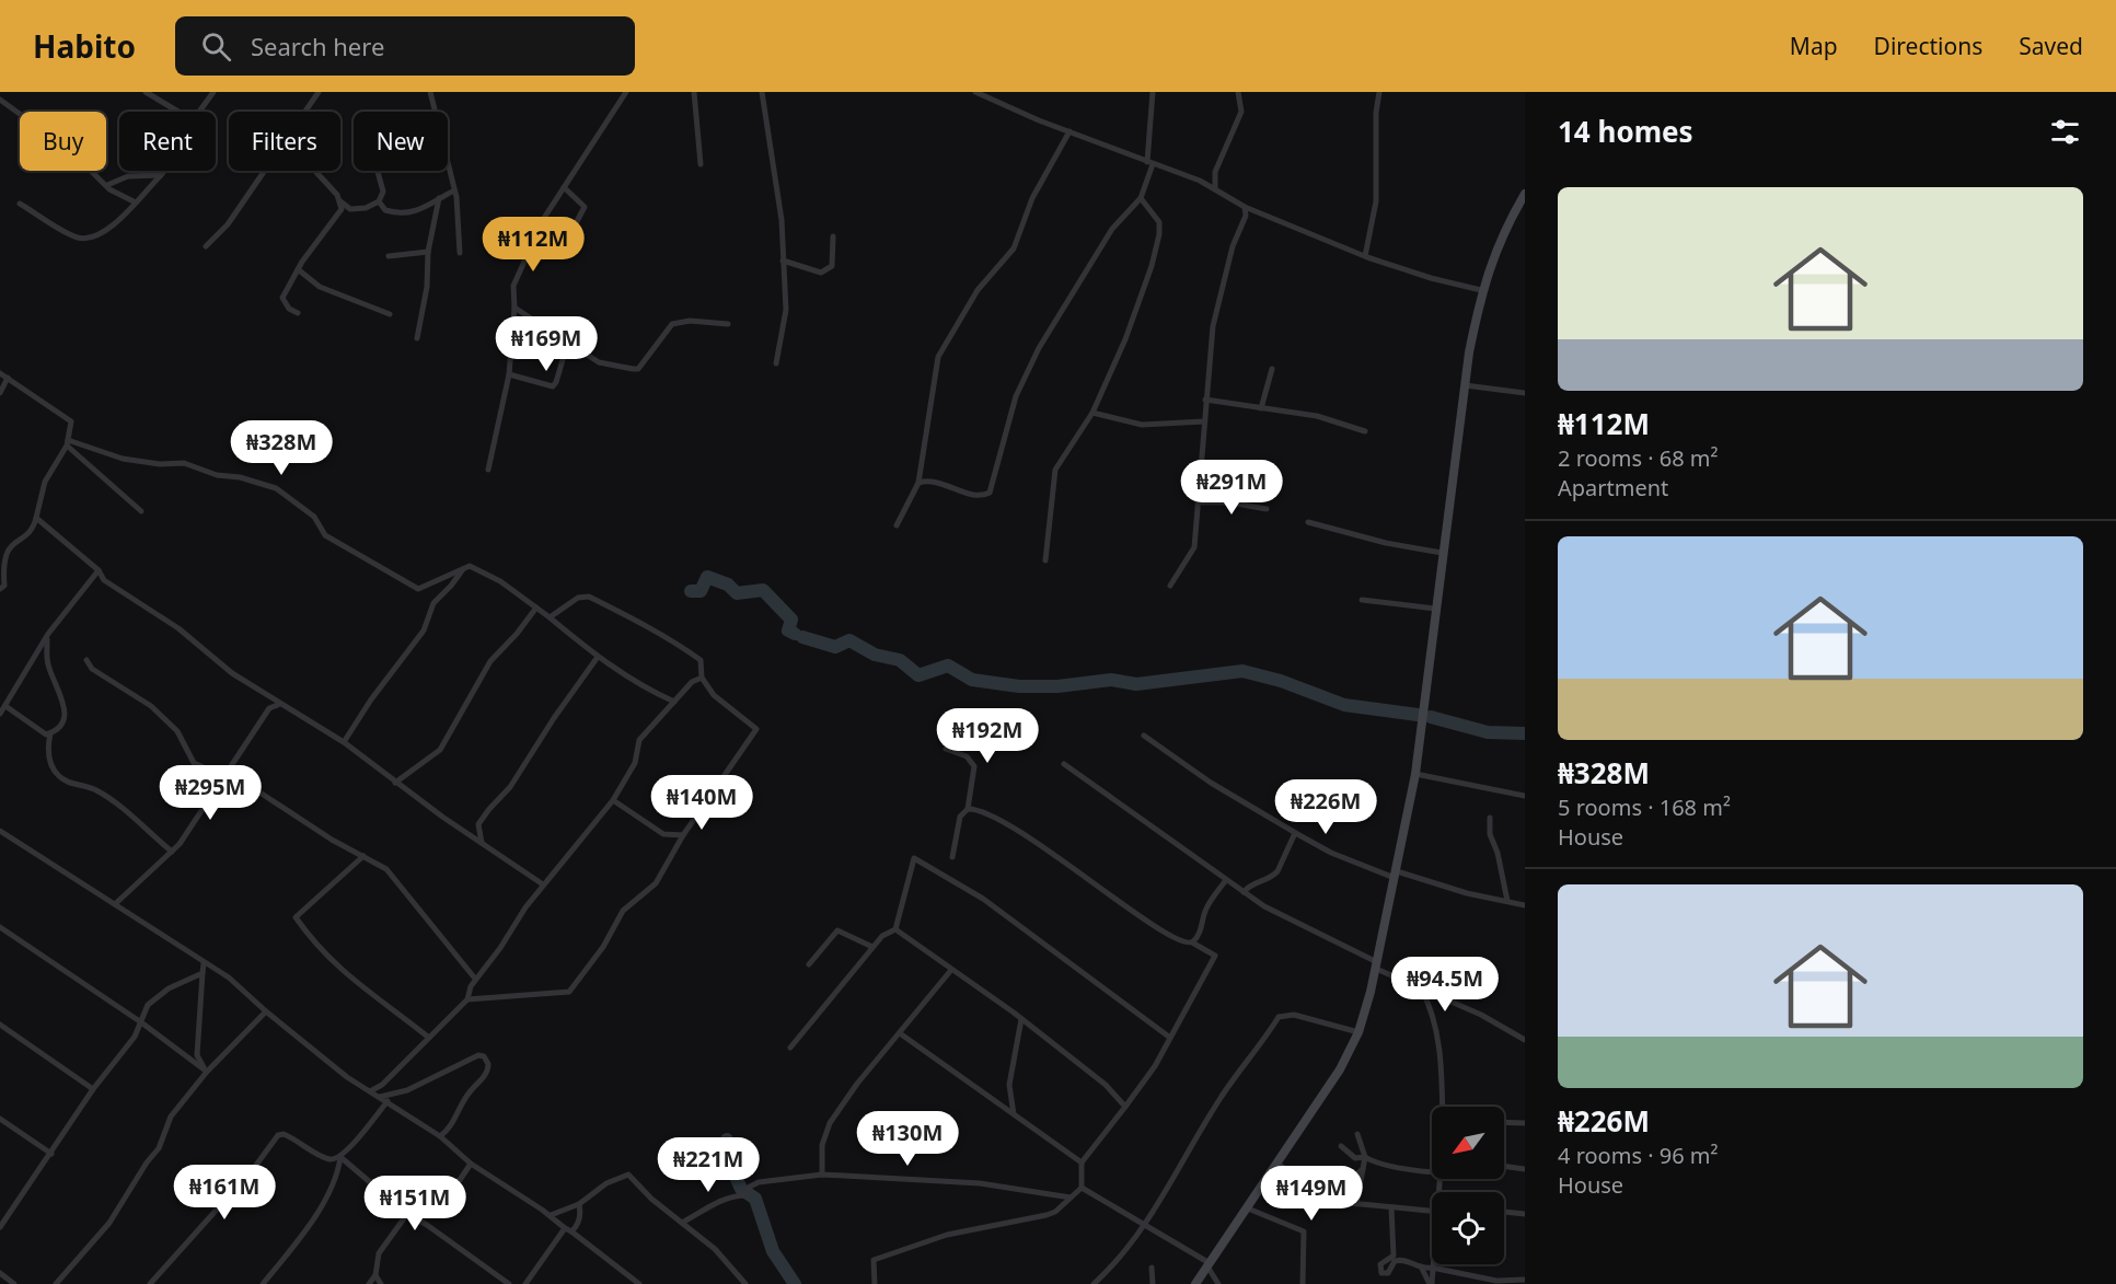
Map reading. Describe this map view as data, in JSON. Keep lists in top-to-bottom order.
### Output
{
  "north": "bottom left",
  "page": {
    "header": "Habito",
    "search": "Search here",
    "nav": ["Map", "Directions", "Saved"],
    "heading": "14 homes",
    "chip": [
      "Buy",
      "Rent",
      "Filters",
      "New"
    ],
    "list": [
      {
        "name": "₦112M",
        "note": "2 rooms · 68 m² · Apartment"
      },
      {
        "name": "₦328M",
        "note": "5 rooms · 168 m² · House"
      },
      {
        "name": "₦226M",
        "note": "4 rooms · 96 m² · House"
      }
    ],
    "price": [
      "₦112M",
      "₦169M",
      "₦328M",
      "₦291M",
      "₦192M",
      "₦295M",
      "₦140M",
      "₦226M",
      "₦94.5M",
      "₦130M",
      "₦221M",
      "₦161M",
      "₦149M",
      "₦151M"
    ]
  }
}
